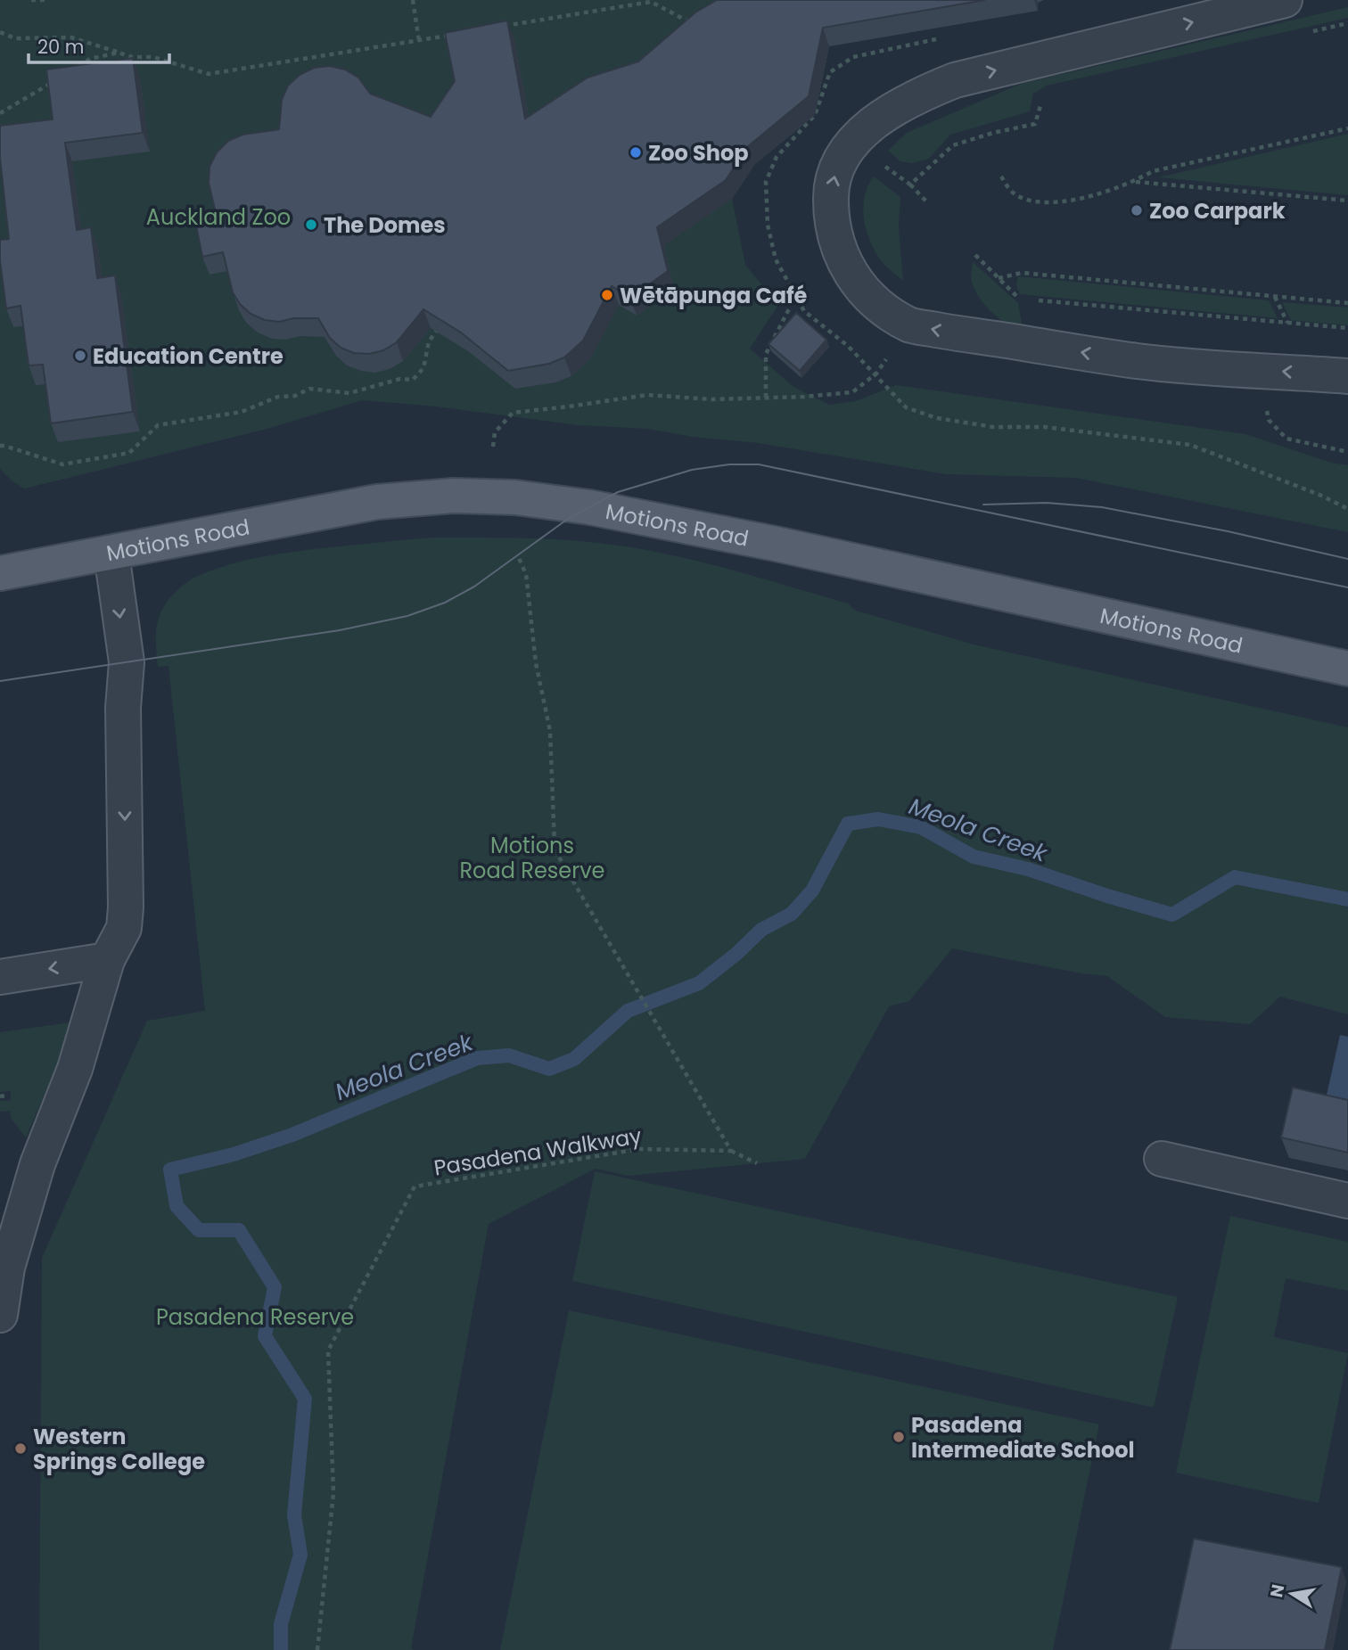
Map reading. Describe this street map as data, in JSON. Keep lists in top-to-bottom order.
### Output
{
  "streets": {
    "main road": ["Motions Road"],
    "path": ["Pasadena Walkway"]
  },
  "water": ["Meola Creek"],
  "parks": ["Auckland Zoo", "Motions Road Reserve", "Pasadena Reserve"],
  "places": [
    "Zoo Shop",
    "Zoo Carpark",
    "The Domes",
    "Wētāpunga Café",
    "Education Centre",
    "Pasadena Intermediate School",
    "Western Springs College"
  ],
  "scale_bar": "20 m",
  "north": "left"
}
